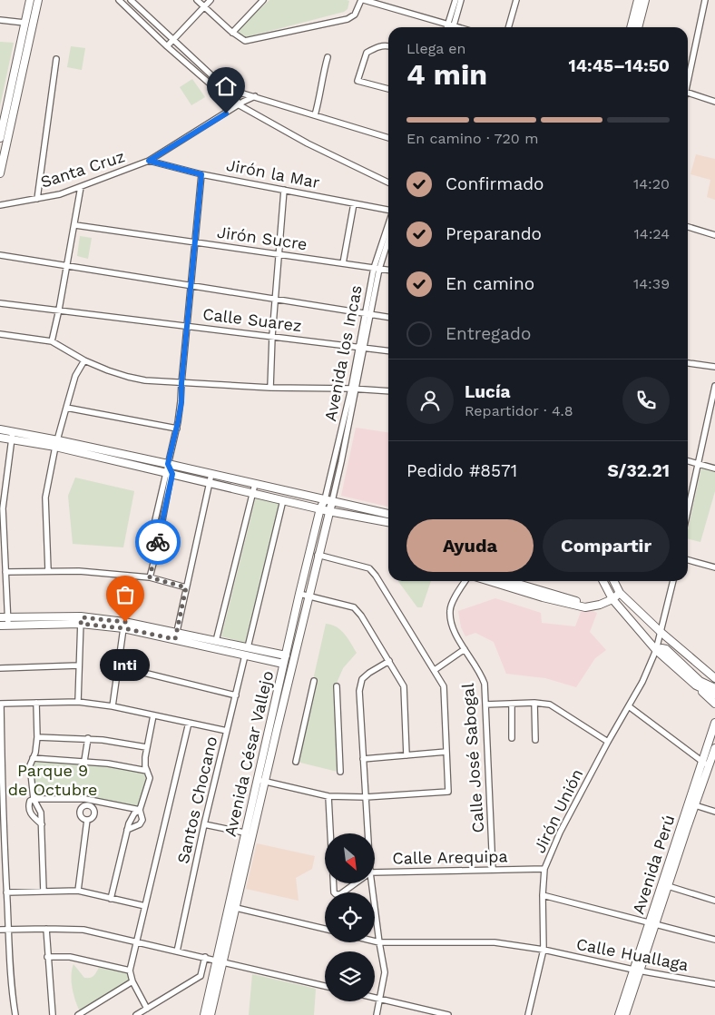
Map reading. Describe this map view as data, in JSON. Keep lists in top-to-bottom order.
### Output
{
  "streets": {
    "main road": ["Avenida César Vallejo", "Avenida Perú"],
    "street": [
      "Santa Cruz",
      "Jirón la Mar",
      "Jirón Sucre",
      "Calle Suarez",
      "Avenida los Incas",
      "Calle José Sabogal",
      "Santos Chocano",
      "Jirón Unión",
      "Calle Arequipa",
      "Calle Huallaga"
    ]
  },
  "crossings": [
    ["Santa Cruz", "Jirón la Mar"],
    ["Jirón Sucre", "Avenida los Incas"],
    ["Calle Suarez", "Avenida los Incas"],
    ["Avenida los Incas", "Avenida César Vallejo"],
    ["Calle José Sabogal", "Calle Arequipa"],
    ["Jirón Unión", "Calle Arequipa"],
    ["Jirón Unión", "Calle Huallaga"],
    ["Avenida Perú", "Calle Huallaga"]
  ],
  "parks": ["Parque 9 de Octubre"],
  "places": ["Inti"],
  "north": "bottom right",
  "page": {
    "heading": ["4 min", "Llega en", "14:45–14:50"],
    "panel": [
      "Lucía",
      "Repartidor · 4.8",
      "Pedido #8571",
      "S/32.21"
    ],
    "bar": "En camino · 720 m",
    "list": [
      ["Confirmado", "14:20"],
      ["Preparando", "14:24"],
      ["En camino", "14:39"],
      "Entregado"
    ],
    "buttons": ["Ayuda", "Compartir"],
    "bubble": "Inti"
  }
}
